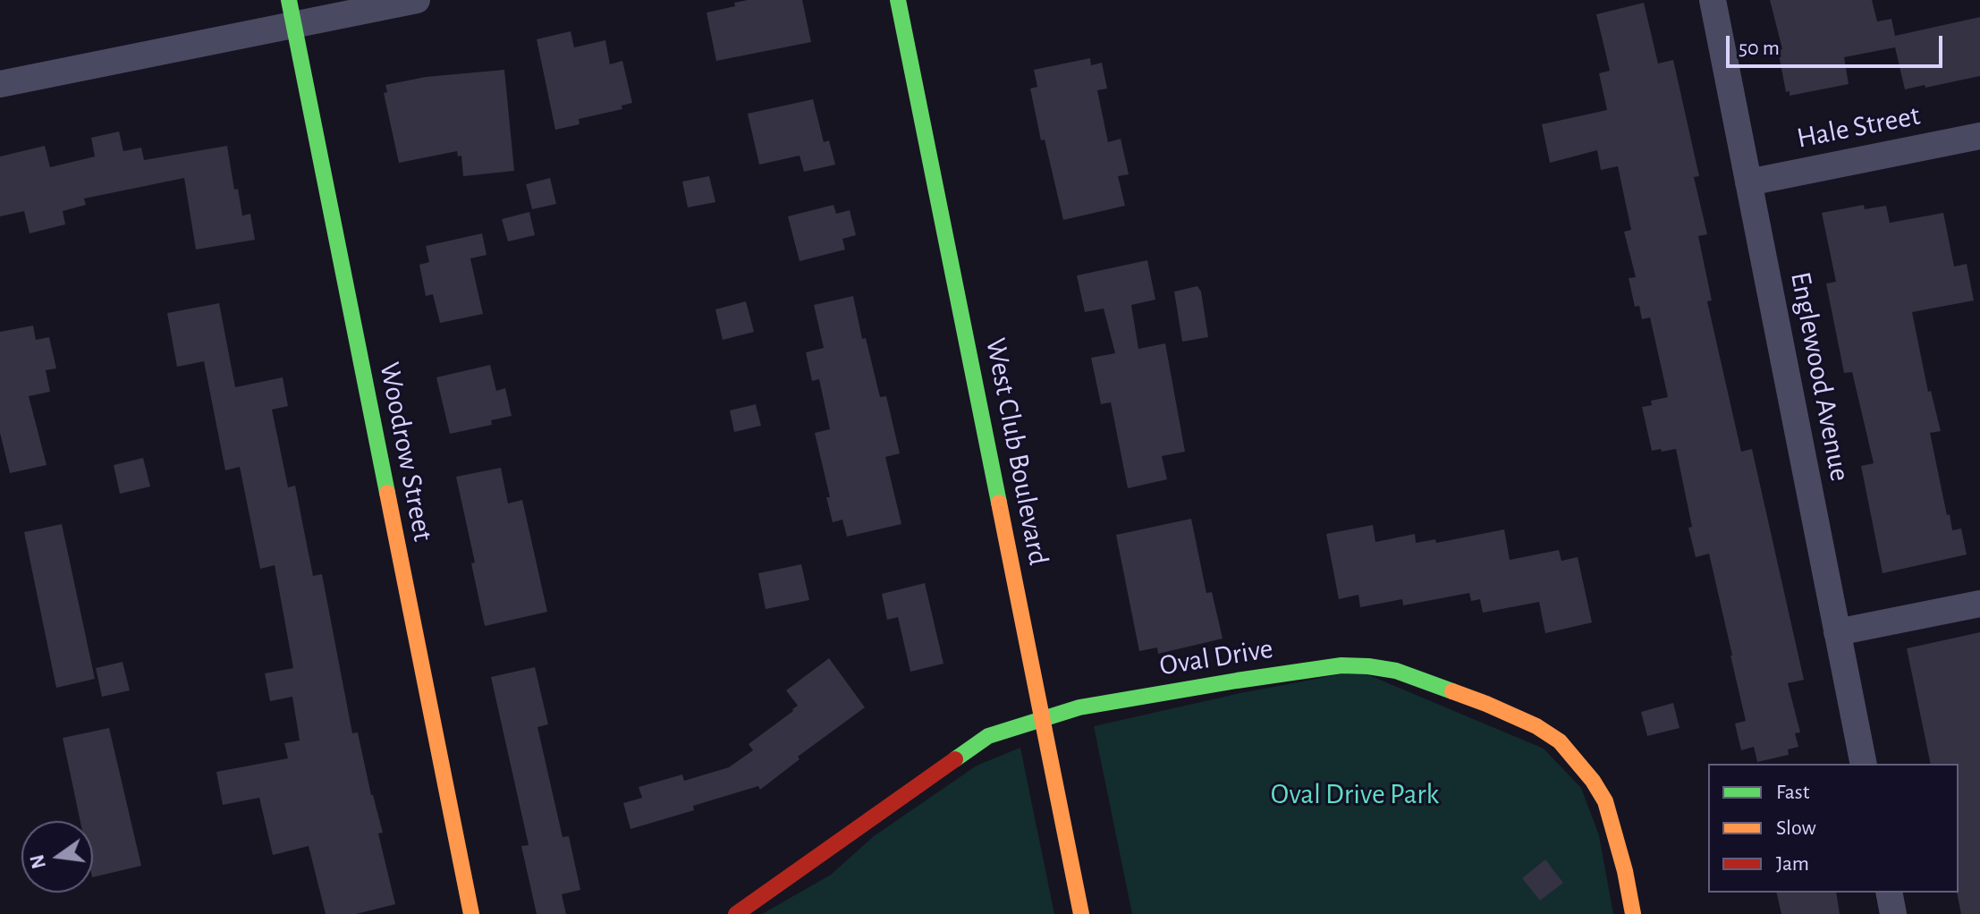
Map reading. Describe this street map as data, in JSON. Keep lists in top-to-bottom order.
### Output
{
  "streets": {
    "street": [
      "Hale Street",
      "Englewood Avenue",
      "Woodrow Street",
      "West Club Boulevard",
      "Oval Drive"
    ]
  },
  "crossings": [
    ["Hale Street", "Englewood Avenue"],
    ["West Club Boulevard", "Oval Drive"]
  ],
  "parks": ["Oval Drive Park"],
  "legend": ["Fast", "Slow", "Jam"],
  "scale_bar": "50 m",
  "north": "left"
}
